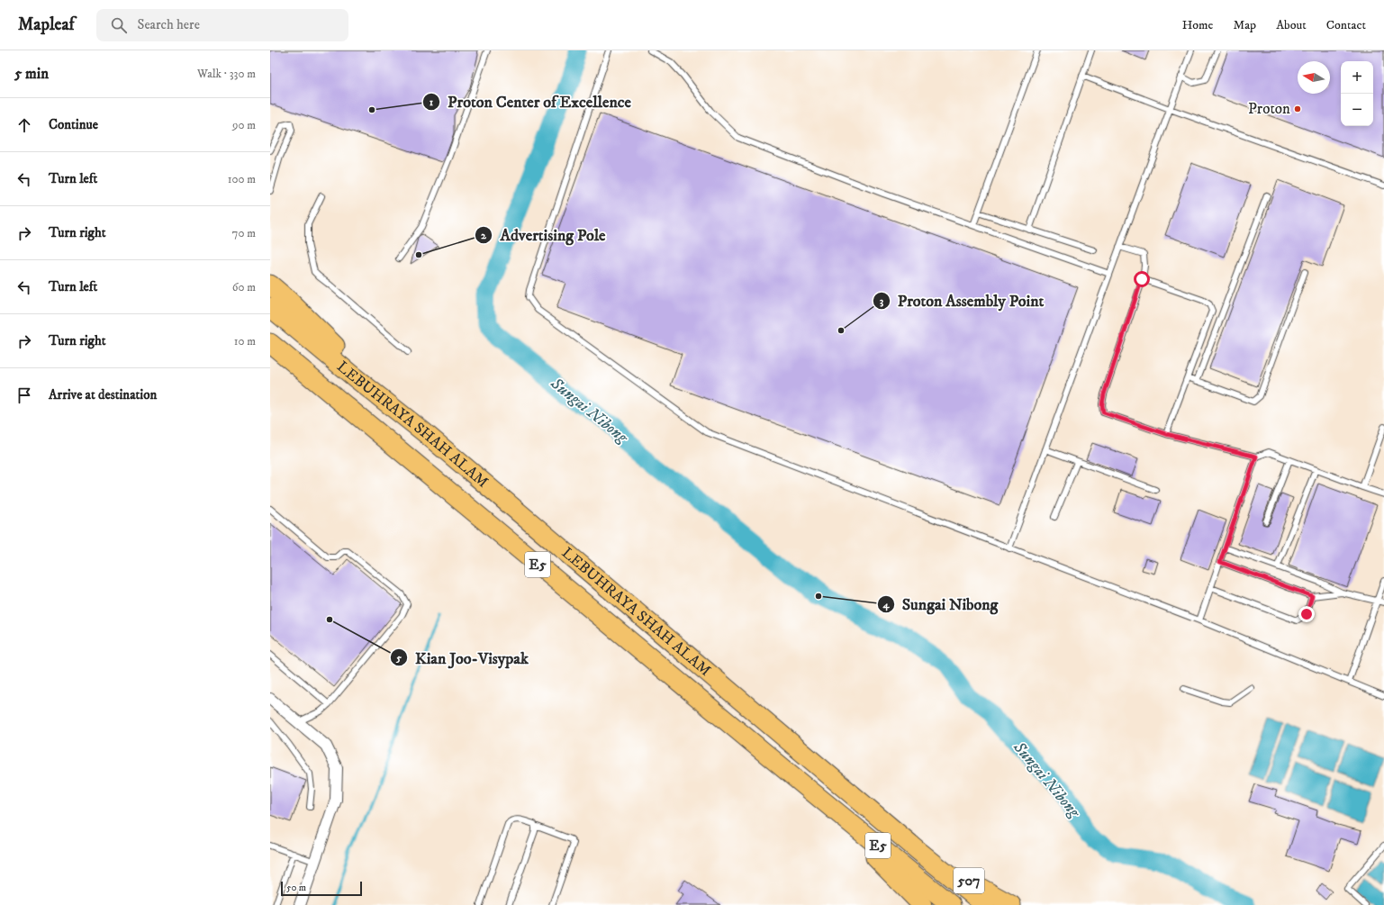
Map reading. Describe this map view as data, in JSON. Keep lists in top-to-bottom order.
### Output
{
  "streets": {
    "highway": ["LEBUHRAYA SHAH ALAM", "E5", "507"]
  },
  "crossings": [
    ["LEBUHRAYA SHAH ALAM", "507"]
  ],
  "water": ["Sungai Nibong"],
  "places": [
    "Proton",
    "Proton Center of Excellence",
    "Advertising Pole",
    "Proton Assembly Point",
    "Sungai Nibong",
    "Kian Joo-Visypak"
  ],
  "scale_bar": "50 m",
  "north": "left",
  "page": {
    "header": "Mapleaf",
    "search": "Search here",
    "nav": [
      "Home",
      "Map",
      "About",
      "Contact"
    ],
    "heading": ["5 min", "Walk · 330 m"],
    "map_buttons": ["+", "−"],
    "list": [
      ["Continue", "90 m"],
      ["Turn left", "100 m"],
      ["Turn right", "70 m"],
      ["Turn left", "60 m"],
      ["Turn right", "10 m"],
      "Arrive at destination"
    ],
    "scale": "50 m"
  }
}
